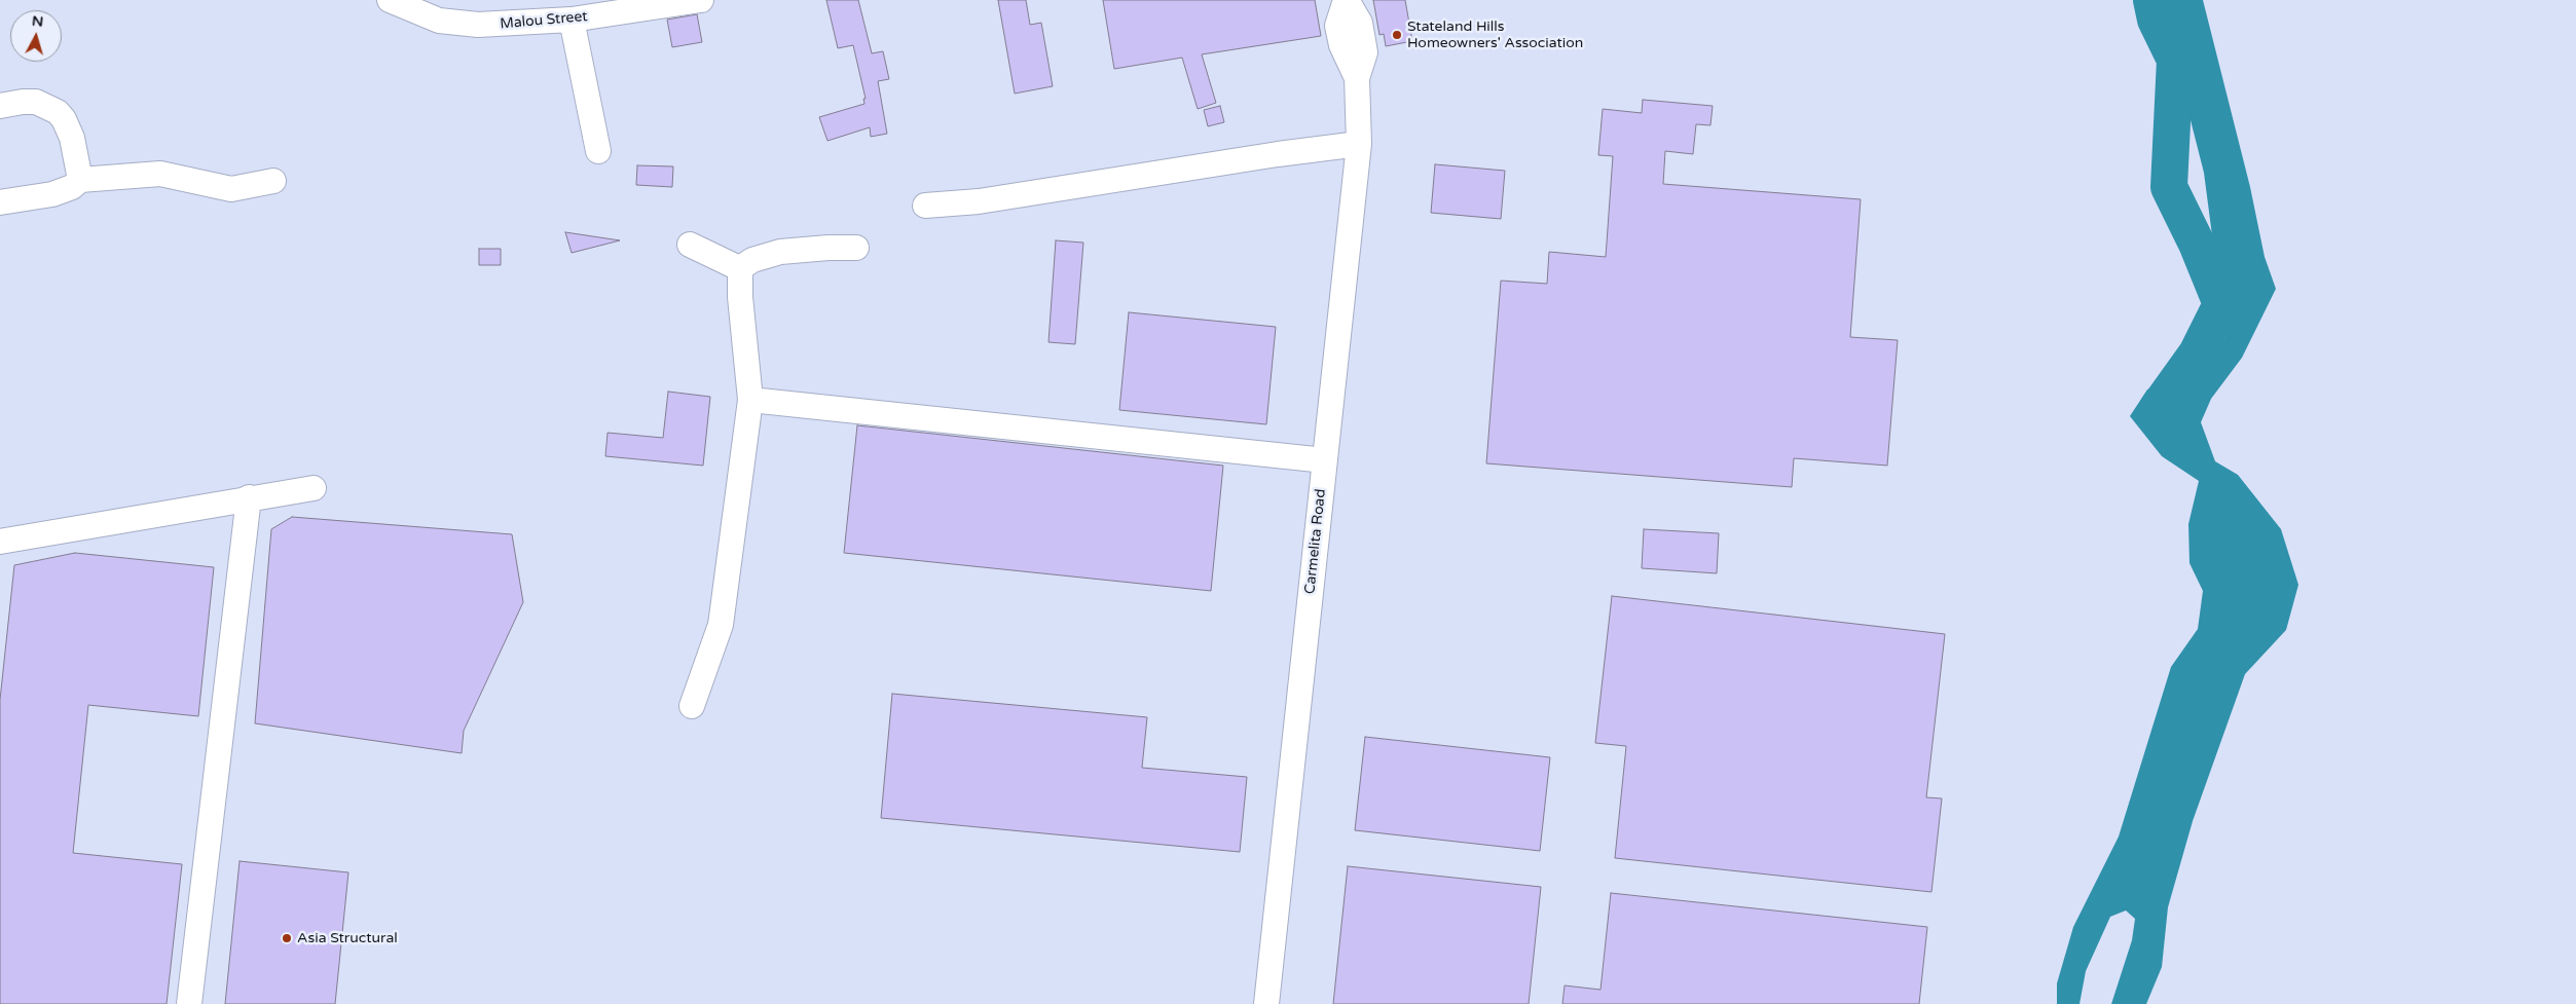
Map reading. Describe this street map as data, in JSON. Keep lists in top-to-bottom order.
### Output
{
  "streets": {
    "street": ["Malou Street", "Carmelita Road"]
  },
  "places": ["Stateland Hills Homeowners' Association", "Asia Structural"],
  "north": "top"
}
